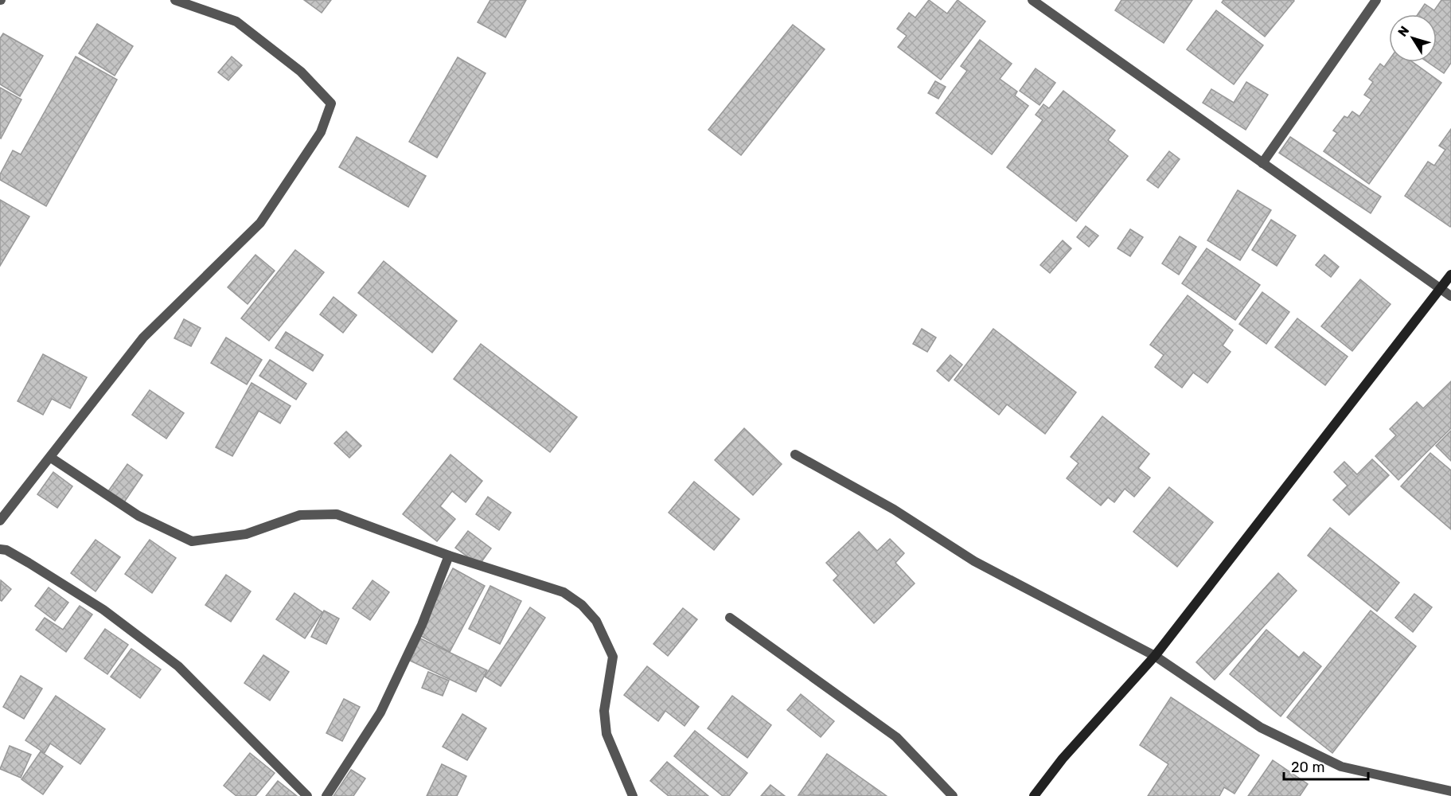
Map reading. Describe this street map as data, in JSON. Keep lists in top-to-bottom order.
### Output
{
  "scale_bar": "20 m",
  "north": "top left"
}
